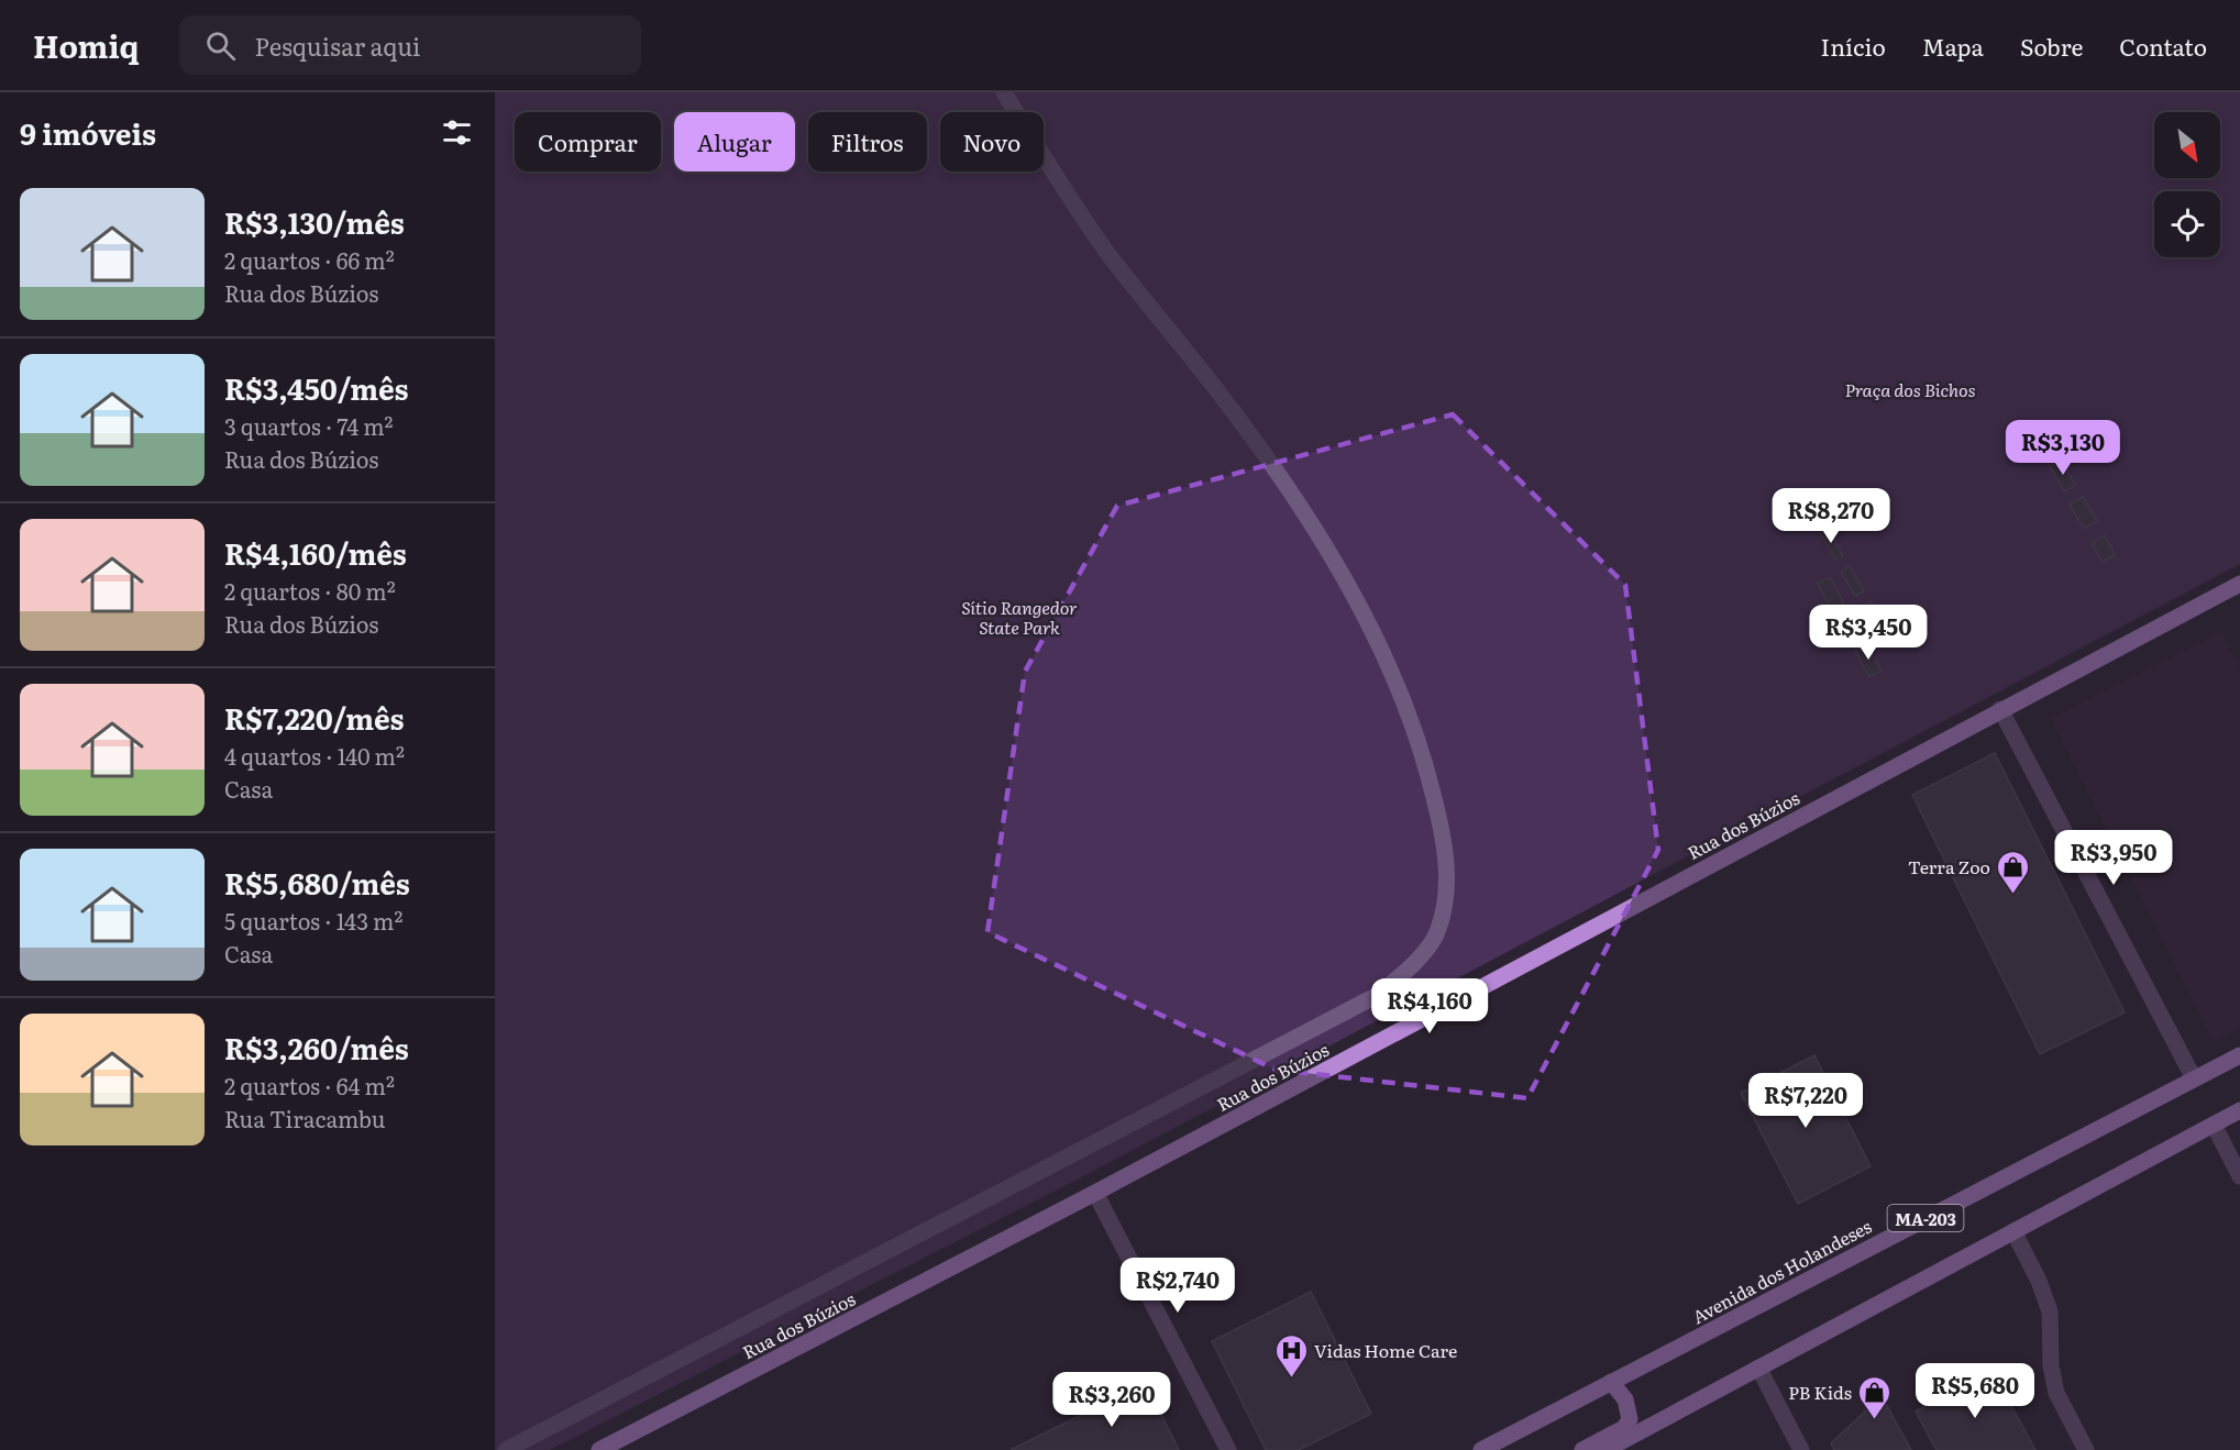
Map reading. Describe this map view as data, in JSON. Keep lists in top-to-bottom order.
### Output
{
  "streets": {
    "main road": ["Rua dos Búzios", "MA-203", "Avenida dos Holandeses"]
  },
  "parks": ["Praça dos Bichos", "Sítio Rangedor State Park"],
  "places": {
    "shop": ["Terra Zoo", "PB Kids"],
    "hospital": ["Vidas Home Care"]
  },
  "north": "bottom right",
  "page": {
    "header": "Homiq",
    "search": "Pesquisar aqui",
    "nav": [
      "Início",
      "Mapa",
      "Sobre",
      "Contato"
    ],
    "heading": "9 imóveis",
    "chip": [
      "Comprar",
      "Alugar",
      "Filtros",
      "Novo"
    ],
    "list": [
      {
        "name": "R$3,130/mês",
        "note": "2 quartos · 66 m² · Rua dos Búzios"
      },
      {
        "name": "R$3,450/mês",
        "note": "3 quartos · 74 m² · Rua dos Búzios"
      },
      {
        "name": "R$4,160/mês",
        "note": "2 quartos · 80 m² · Rua dos Búzios"
      },
      {
        "name": "R$7,220/mês",
        "note": "4 quartos · 140 m² · Casa"
      },
      {
        "name": "R$5,680/mês",
        "note": "5 quartos · 143 m² · Casa"
      },
      {
        "name": "R$3,260/mês",
        "note": "2 quartos · 64 m² · Rua Tiracambu"
      }
    ],
    "price": [
      "R$3,130",
      "R$8,270",
      "R$3,450",
      "R$3,950",
      "R$4,160",
      "R$7,220",
      "R$2,740",
      "R$5,680",
      "R$3,260"
    ]
  }
}
